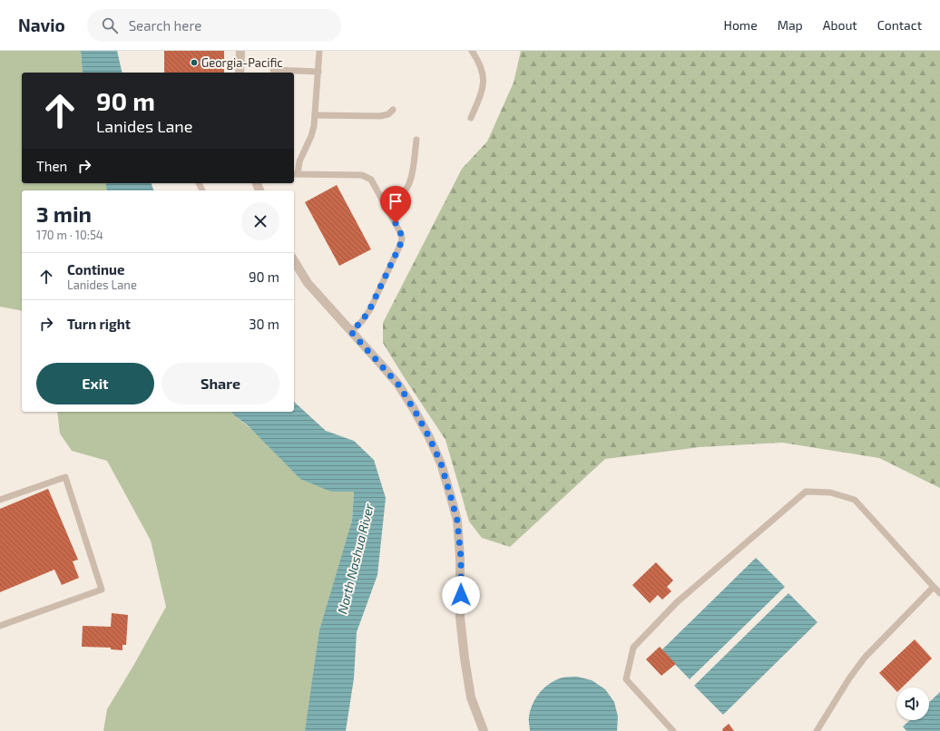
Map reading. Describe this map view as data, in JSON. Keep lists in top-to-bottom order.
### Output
{
  "water": ["North Nashua River"],
  "places": ["Georgia-Pacific"],
  "page": {
    "header": "Navio",
    "search": "Search here",
    "nav": [
      "Home",
      "Map",
      "About",
      "Contact"
    ],
    "turn": ["90 m", "Lanides Lane"],
    "then": "Then",
    "heading": ["3 min", "170 m · 10:54"],
    "list": [
      {
        "name": "Continue",
        "note": "Lanides Lane",
        "value": "90 m"
      },
      {
        "name": "Turn right",
        "value": "30 m"
      }
    ],
    "buttons": ["Exit", "Share"]
  }
}
